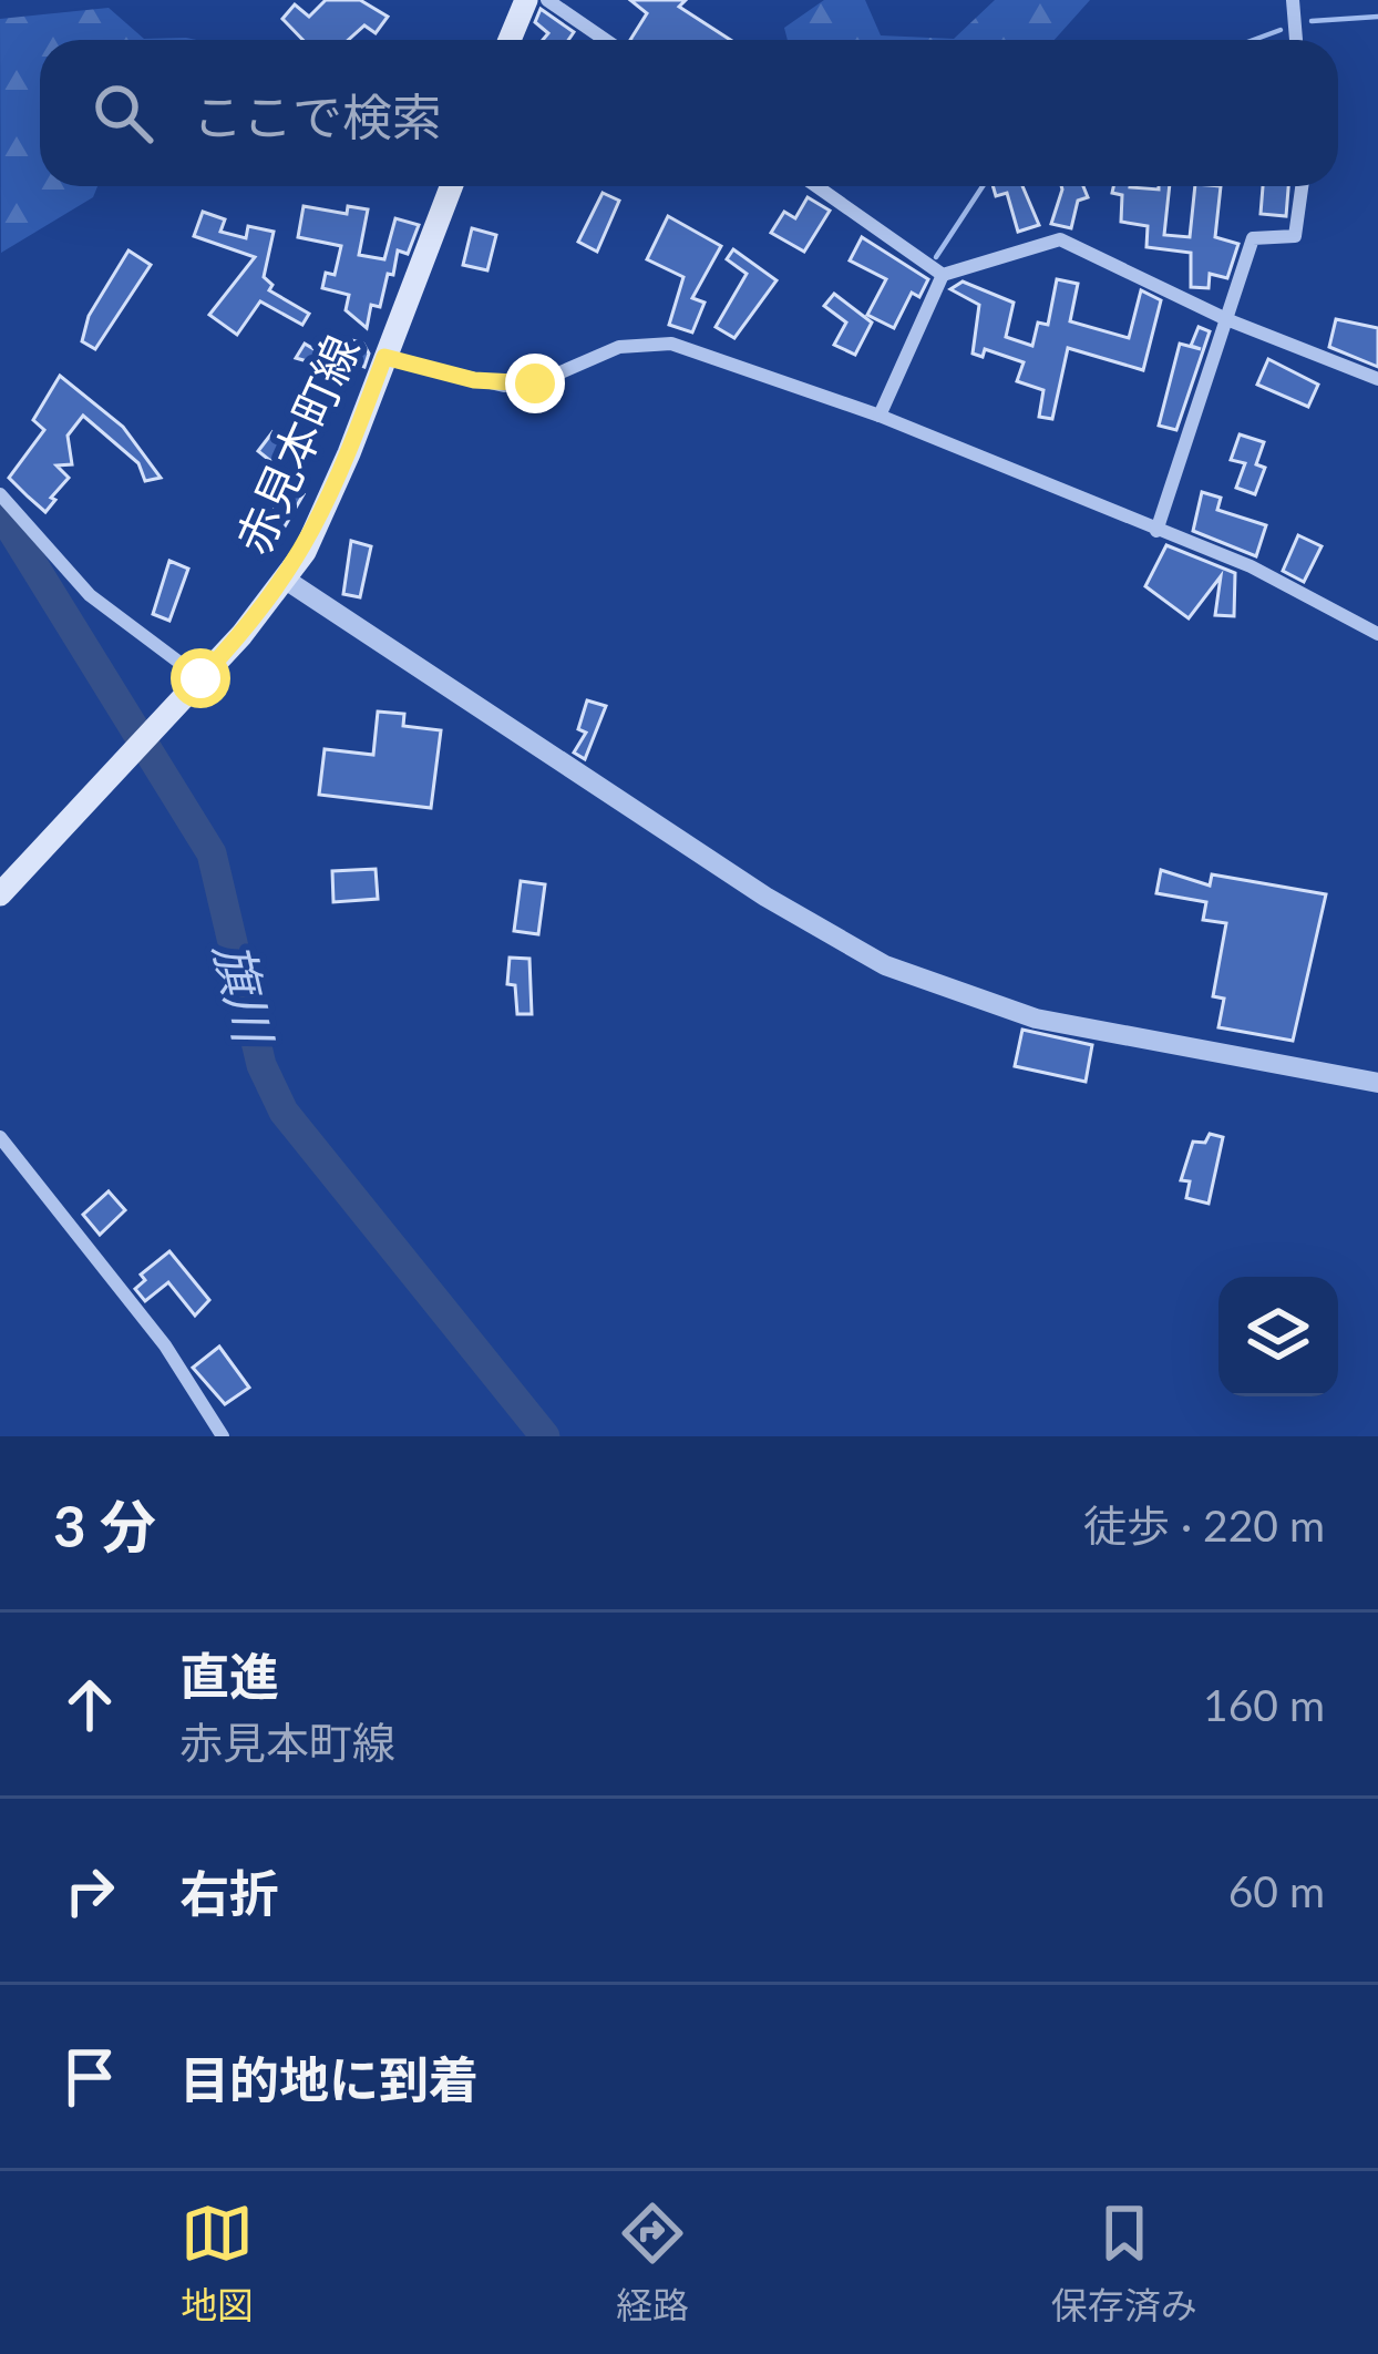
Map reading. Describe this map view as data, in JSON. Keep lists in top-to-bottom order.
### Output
{
  "streets": {
    "main road": ["赤見本町線"]
  },
  "water": ["旗川"],
  "page": {
    "search": "ここで検索",
    "heading": ["3 分", "徒歩 · 220 m"],
    "list": [
      ["直進", "赤見本町線", "160 m"],
      ["右折", "60 m"],
      "目的地に到着"
    ],
    "nav": ["地図", "経路", "保存済み"]
  }
}
